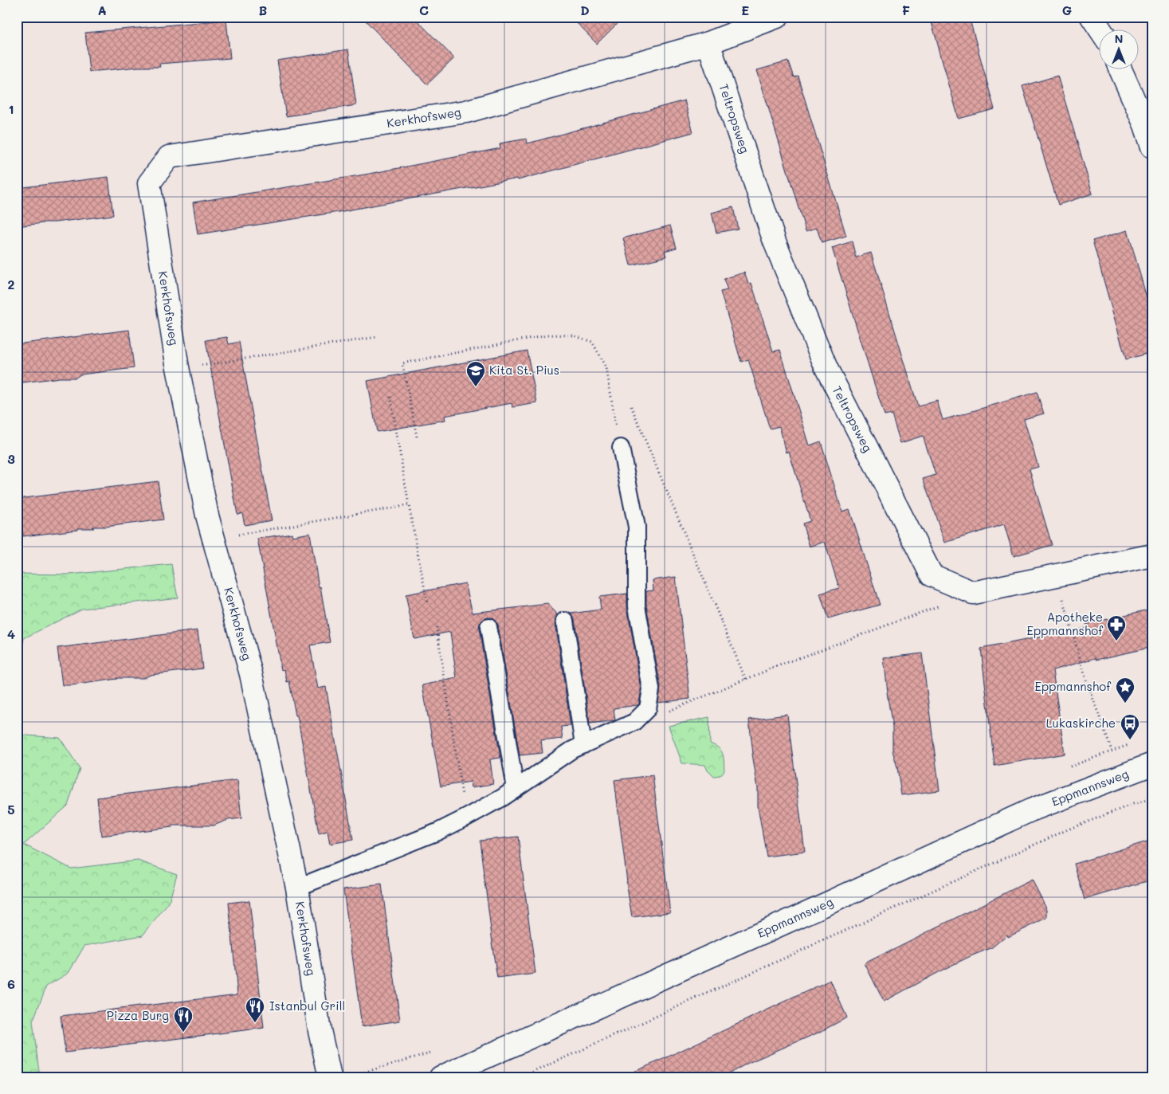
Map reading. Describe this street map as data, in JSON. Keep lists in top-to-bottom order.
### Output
{
  "streets": {
    "street": ["Kerkhofsweg", "Teltropsweg", "Eppmannsweg"]
  },
  "crossings": [
    ["Kerkhofsweg", "Teltropsweg"]
  ],
  "places": {
    "school or university": ["Kita St. Pius"],
    "pharmacy": ["Apotheke Eppmannshof"],
    "place": ["Eppmannshof"],
    "bus stop": ["Lukaskirche"],
    "restaurant": ["Istanbul Grill", "Pizza Burg"]
  },
  "north": "top",
  "grid": {
    "columns": [
      "A",
      "B",
      "C",
      "D",
      "E",
      "F",
      "G"
    ],
    "rows": [
      "1",
      "2",
      "3",
      "4",
      "5",
      "6"
    ]
  }
}
